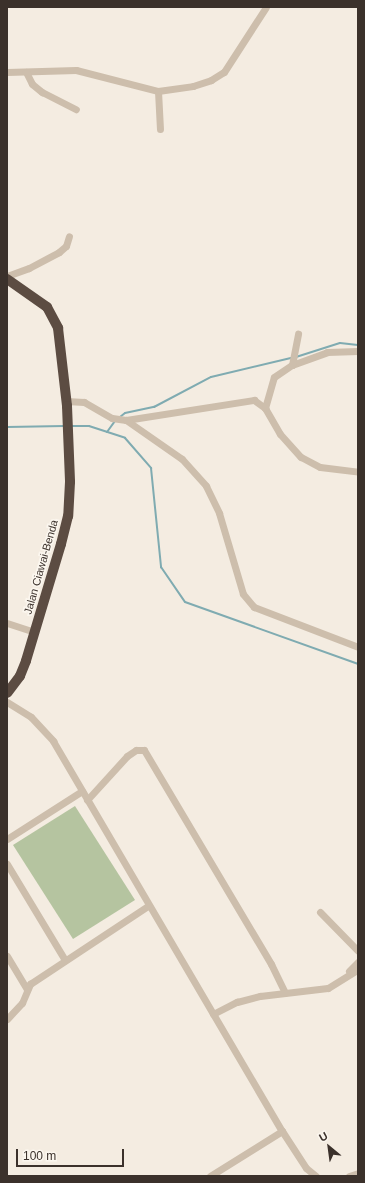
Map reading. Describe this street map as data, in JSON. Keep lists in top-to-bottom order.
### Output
{
  "streets": {
    "highway": ["Jalan Ciawai-Benda"]
  },
  "scale_bar": "100 m",
  "north": "top left"
}
